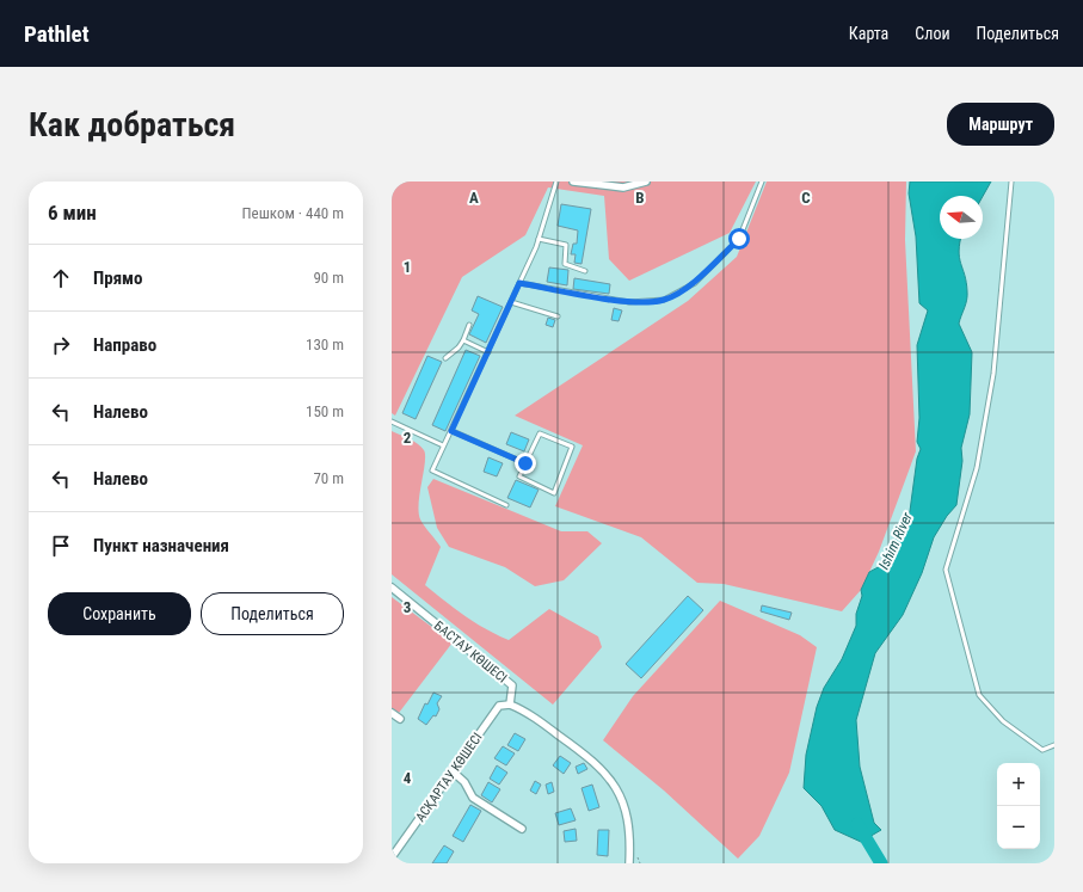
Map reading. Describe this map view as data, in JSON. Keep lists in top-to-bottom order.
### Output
{
  "streets": {
    "street": ["БАСТАУ КӨШЕСІ", "АСҚАРТАУ КӨШЕСІ"]
  },
  "crossings": [
    ["БАСТАУ КӨШЕСІ", "АСҚАРТАУ КӨШЕСІ"]
  ],
  "water": ["Ishim River"],
  "north": "left",
  "page": {
    "header": "Pathlet",
    "nav": ["Карта", "Слои", "Поделиться"],
    "buttons": [
      "Маршрут",
      ["Сохранить", "Поделиться"]
    ],
    "title": "Как добраться",
    "heading": ["6 мин", "Пешком · 440 m"],
    "list": [
      ["Прямо", "90 m"],
      ["Направо", "130 m"],
      ["Налево", "150 m"],
      ["Налево", "70 m"],
      "Пункт назначения"
    ],
    "map_buttons": ["+", "−"]
  },
  "grid": {
    "columns": ["A", "B", "C"],
    "rows": [
      "1",
      "2",
      "3",
      "4"
    ]
  }
}
